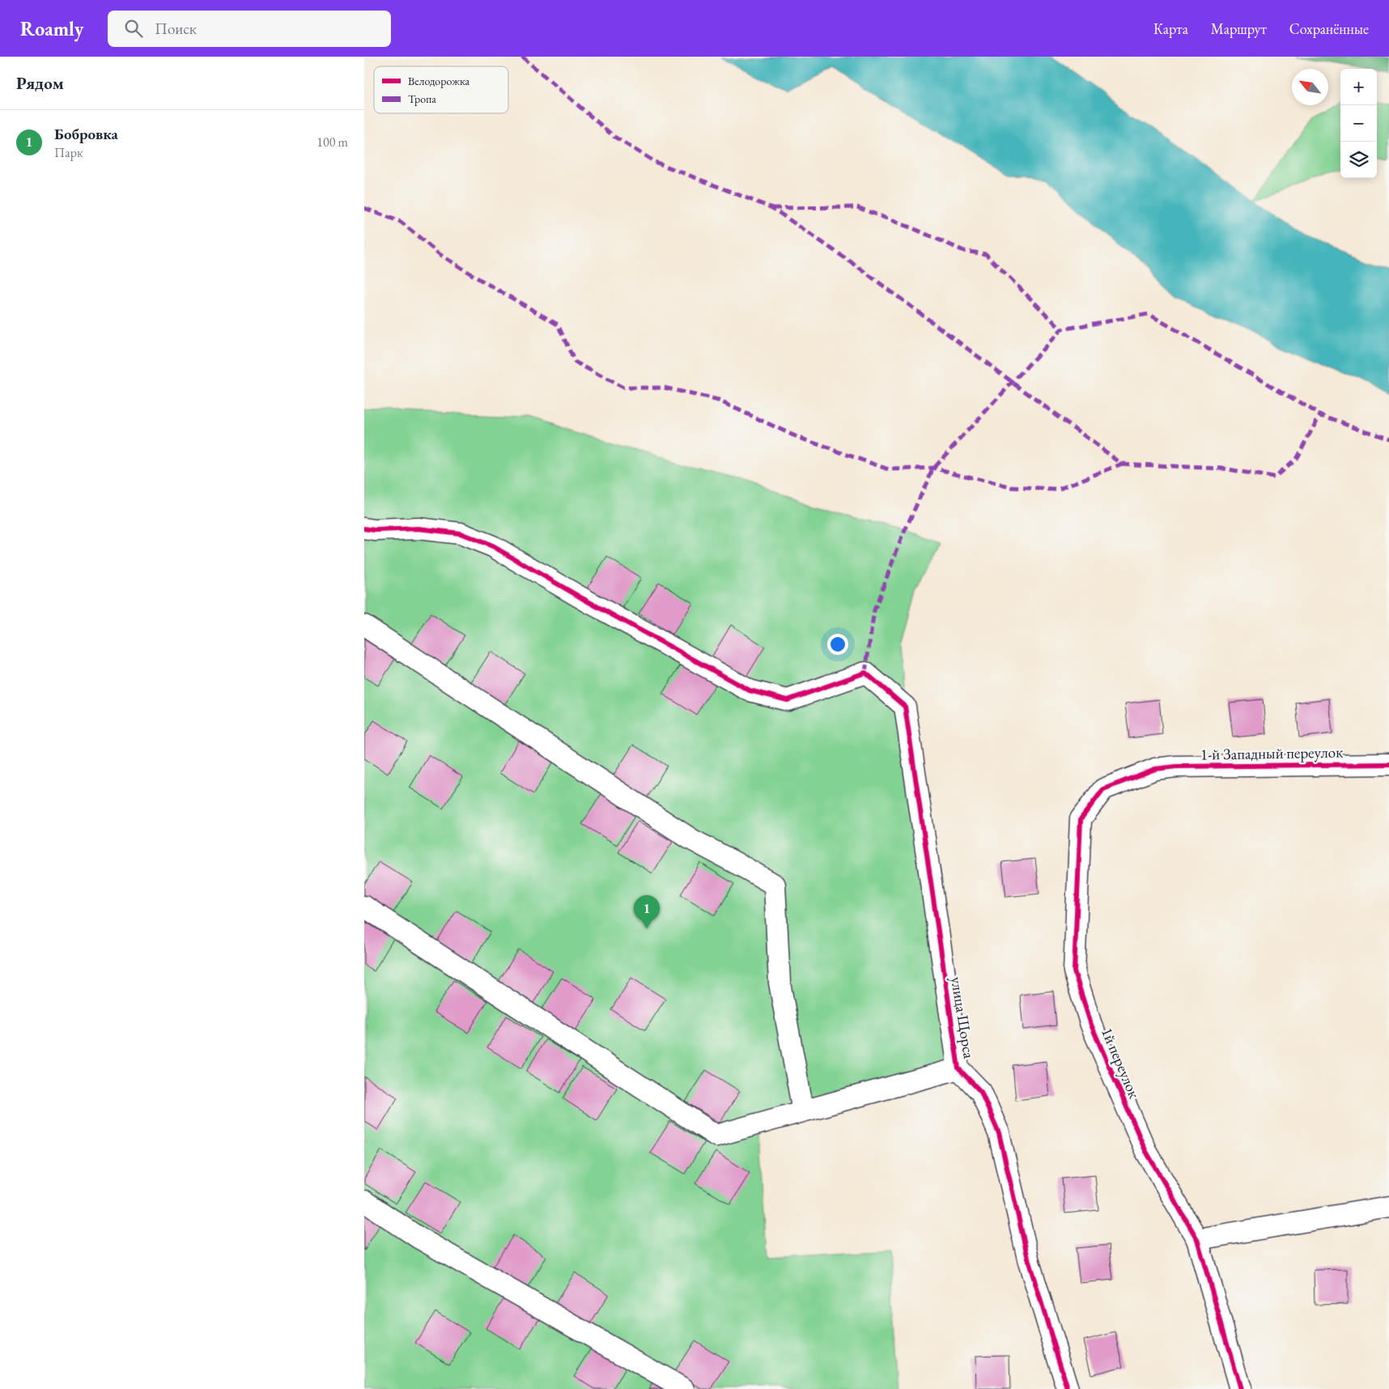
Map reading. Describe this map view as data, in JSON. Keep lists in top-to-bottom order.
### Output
{
  "streets": {
    "street": ["1-й Западный переулок", "улица Щорса", "1й переулок"]
  },
  "crossings": [
    ["1-й Западный переулок", "1й переулок"]
  ],
  "legend": ["Велодорожка", "Тропа"],
  "north": "top left",
  "page": {
    "header": "Roamly",
    "search": "Поиск",
    "nav": ["Карта", "Маршрут", "Сохранённые"],
    "heading": "Рядом",
    "map_buttons": ["+", "−"],
    "list": [
      {
        "mark": "1",
        "name": "Бобровка",
        "note": "Парк",
        "value": "100 m"
      }
    ],
    "pins": "1"
  }
}
